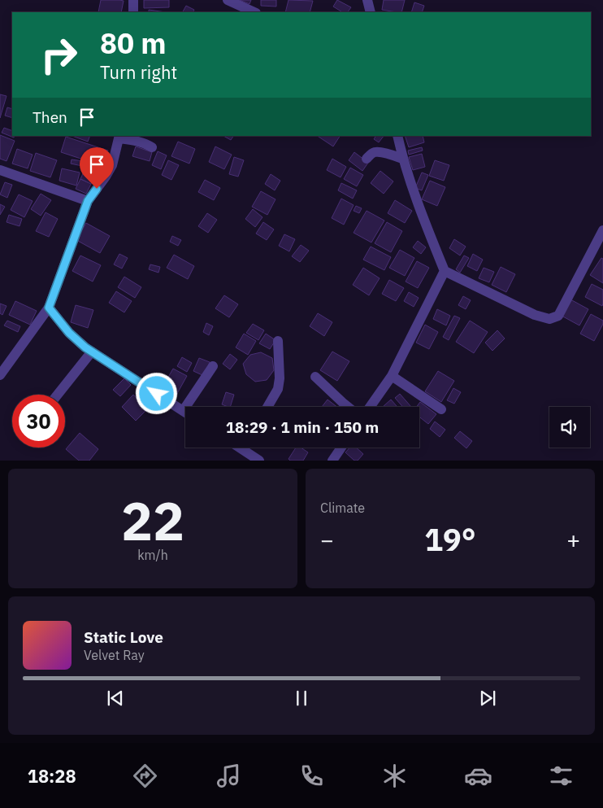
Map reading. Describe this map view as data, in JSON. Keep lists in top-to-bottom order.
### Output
{
  "page": {
    "turn": ["80 m", "Turn right"],
    "then": "Then",
    "limit": "30",
    "trip": "18:29 · 1 min · 150 m",
    "tile": [
      ["22", "km/h"],
      "Climate"
    ],
    "heat": ["−", "19°", "+"],
    "song": ["Static Love", "Velvet Ray"],
    "tabs": "18:28"
  }
}
